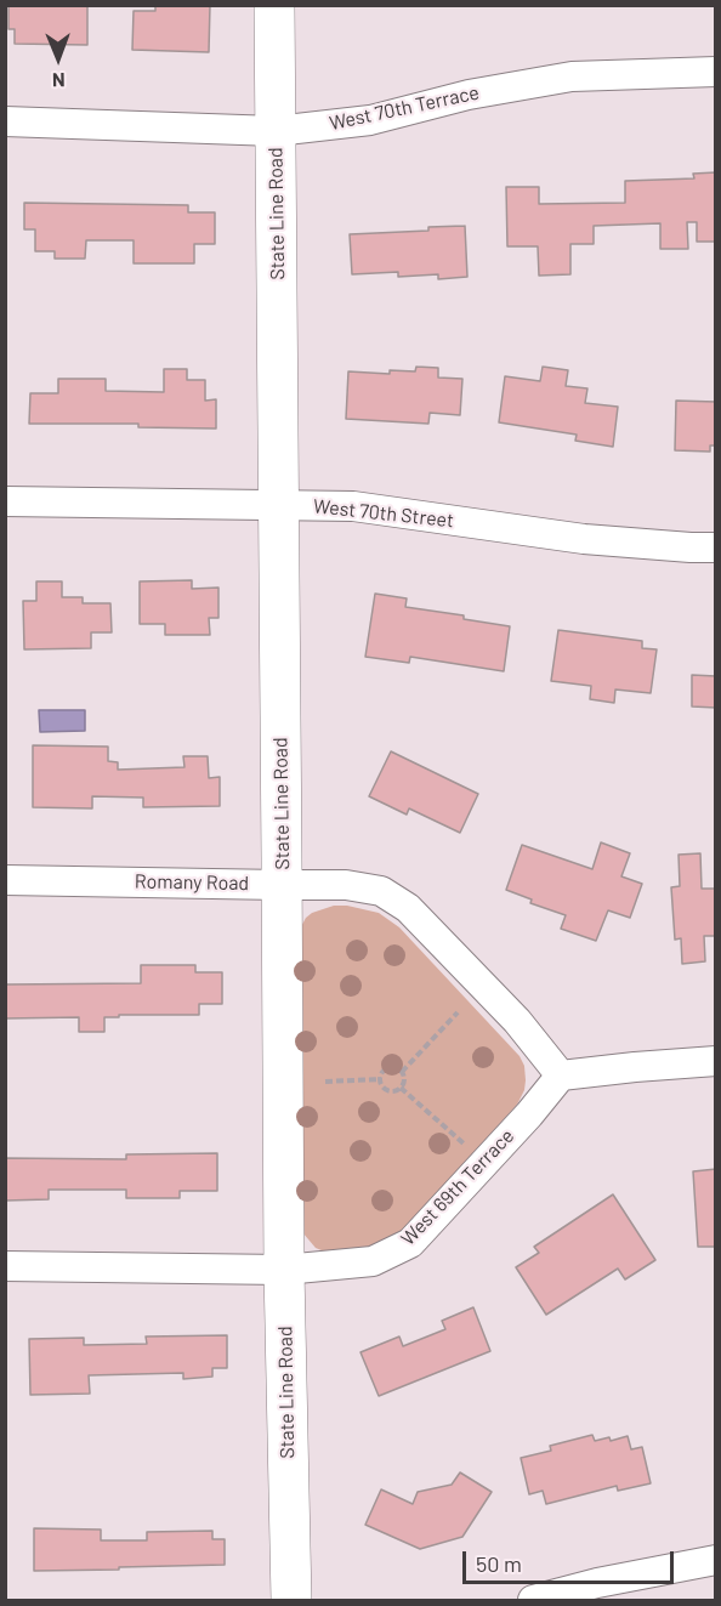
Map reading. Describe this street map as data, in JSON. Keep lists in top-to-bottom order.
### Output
{
  "streets": {
    "main road": ["State Line Road"],
    "street": [
      "West 70th Terrace",
      "West 70th Street",
      "Romany Road",
      "West 69th Terrace"
    ]
  },
  "crossings": [
    ["West 70th Terrace", "State Line Road"],
    ["State Line Road", "West 70th Street"],
    ["State Line Road", "Romany Road"],
    ["State Line Road", "West 69th Terrace"],
    ["Romany Road", "West 69th Terrace"]
  ],
  "scale_bar": "50 m",
  "north": "bottom"
}
